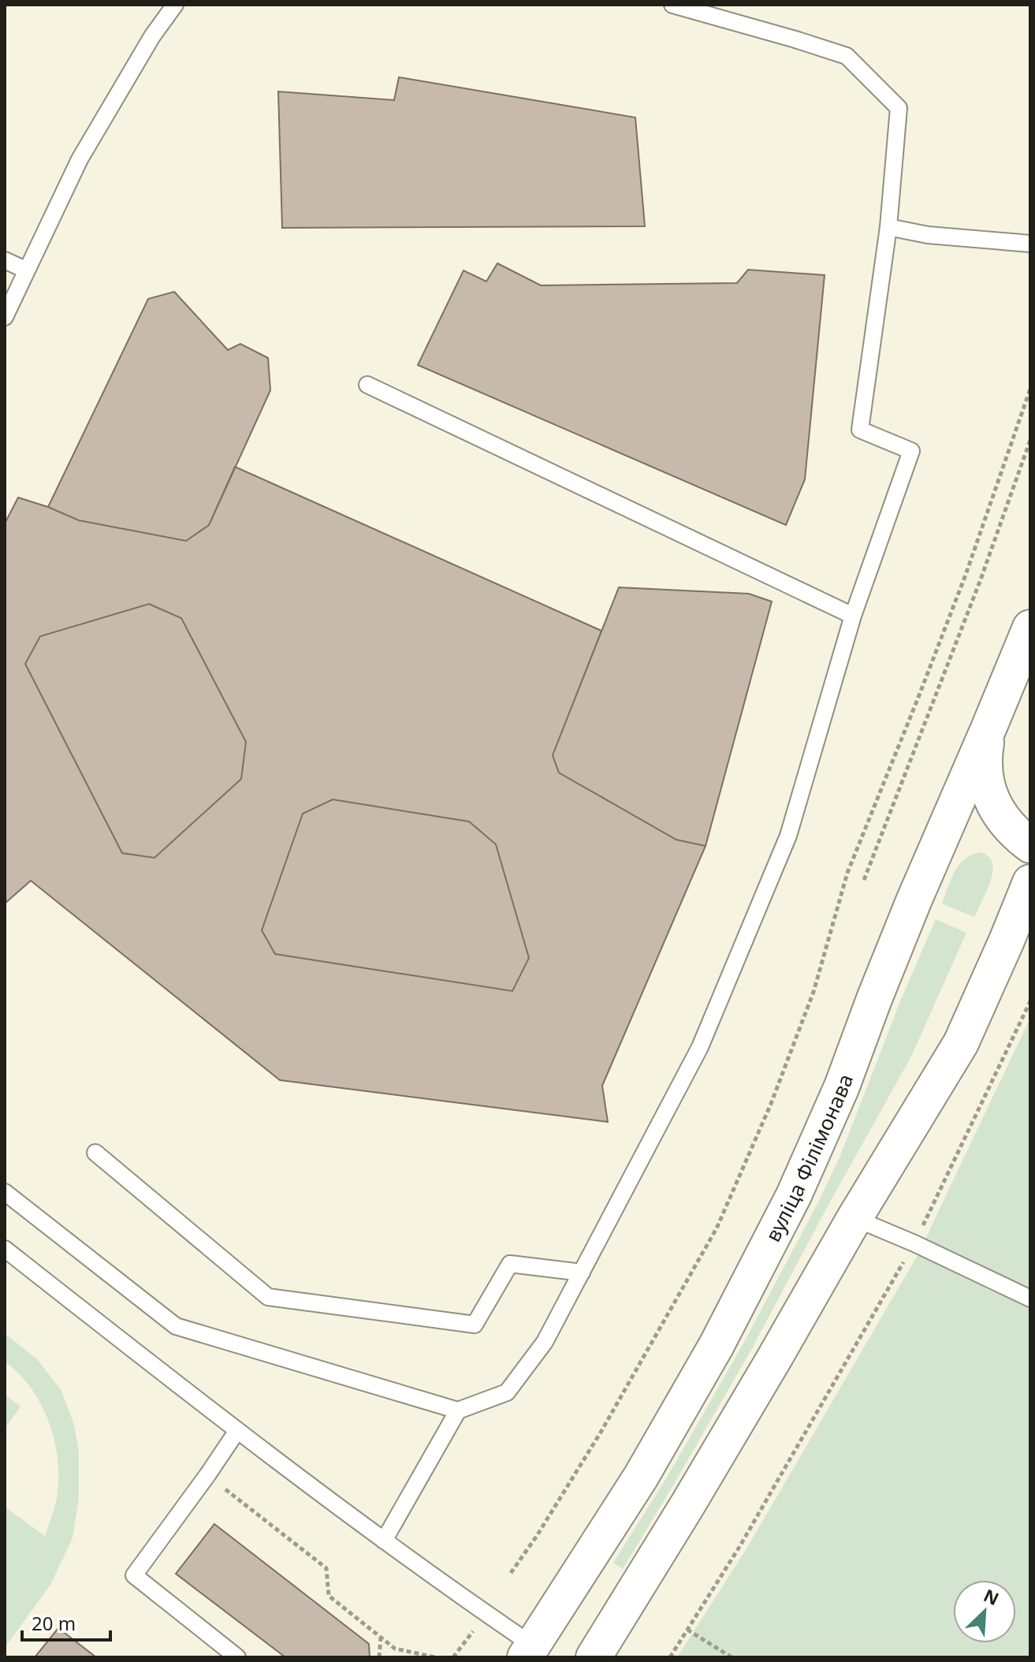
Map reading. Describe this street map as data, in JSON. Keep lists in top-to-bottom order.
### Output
{
  "streets": {
    "main road": ["вуліца Філімонава"]
  },
  "scale_bar": "20 m",
  "north": "top right"
}
